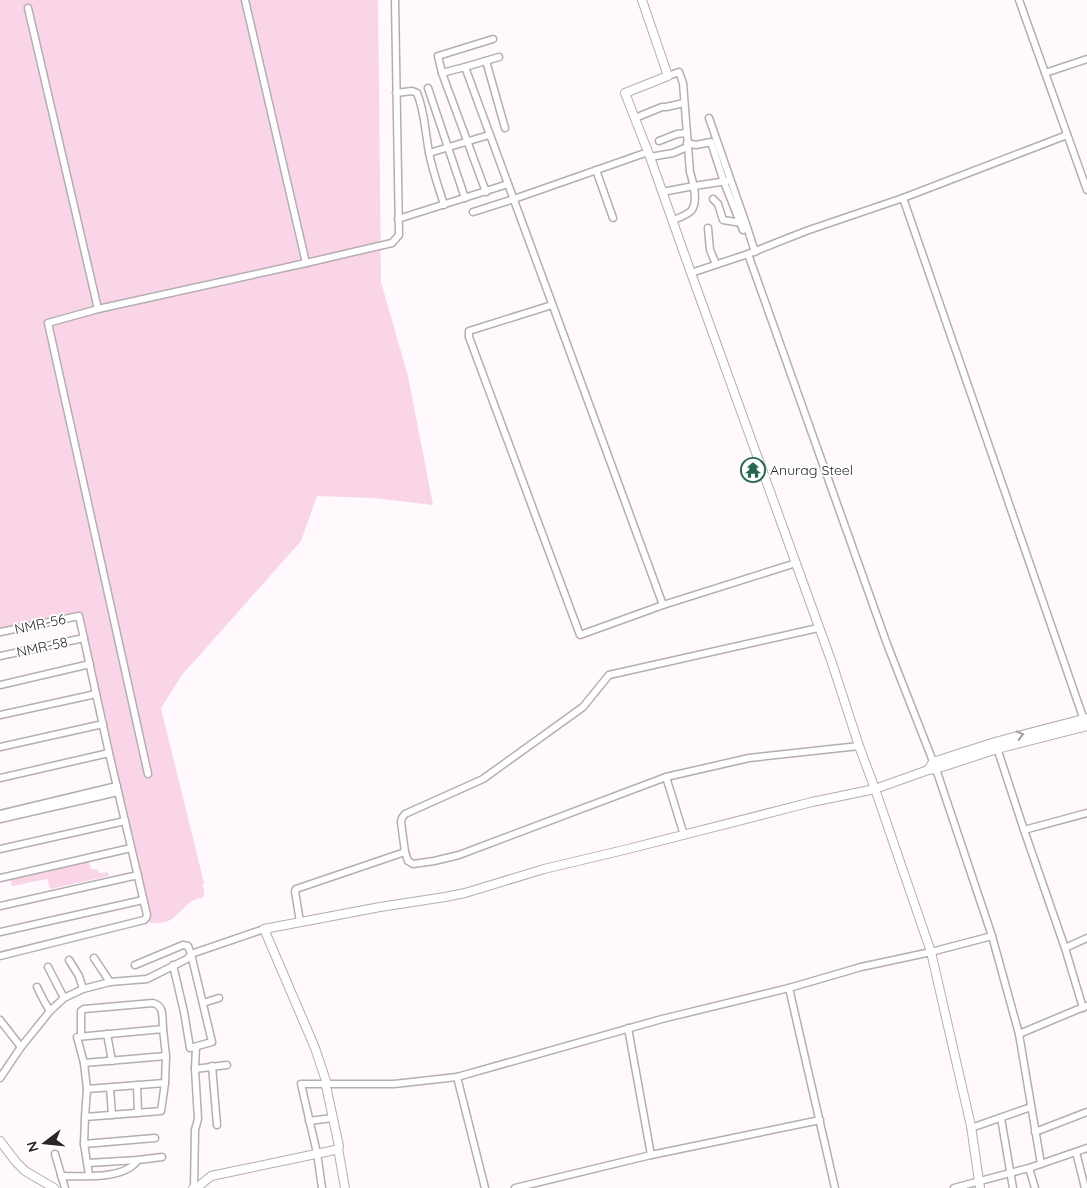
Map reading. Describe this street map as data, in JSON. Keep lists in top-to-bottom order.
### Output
{
  "streets": {
    "street": ["NMR-56", "NMR-58"]
  },
  "crossings": [
    ["NMR-56", "NMR-58"]
  ],
  "places": {
    "temple": ["Anurag Steel"]
  },
  "north": "left"
}
